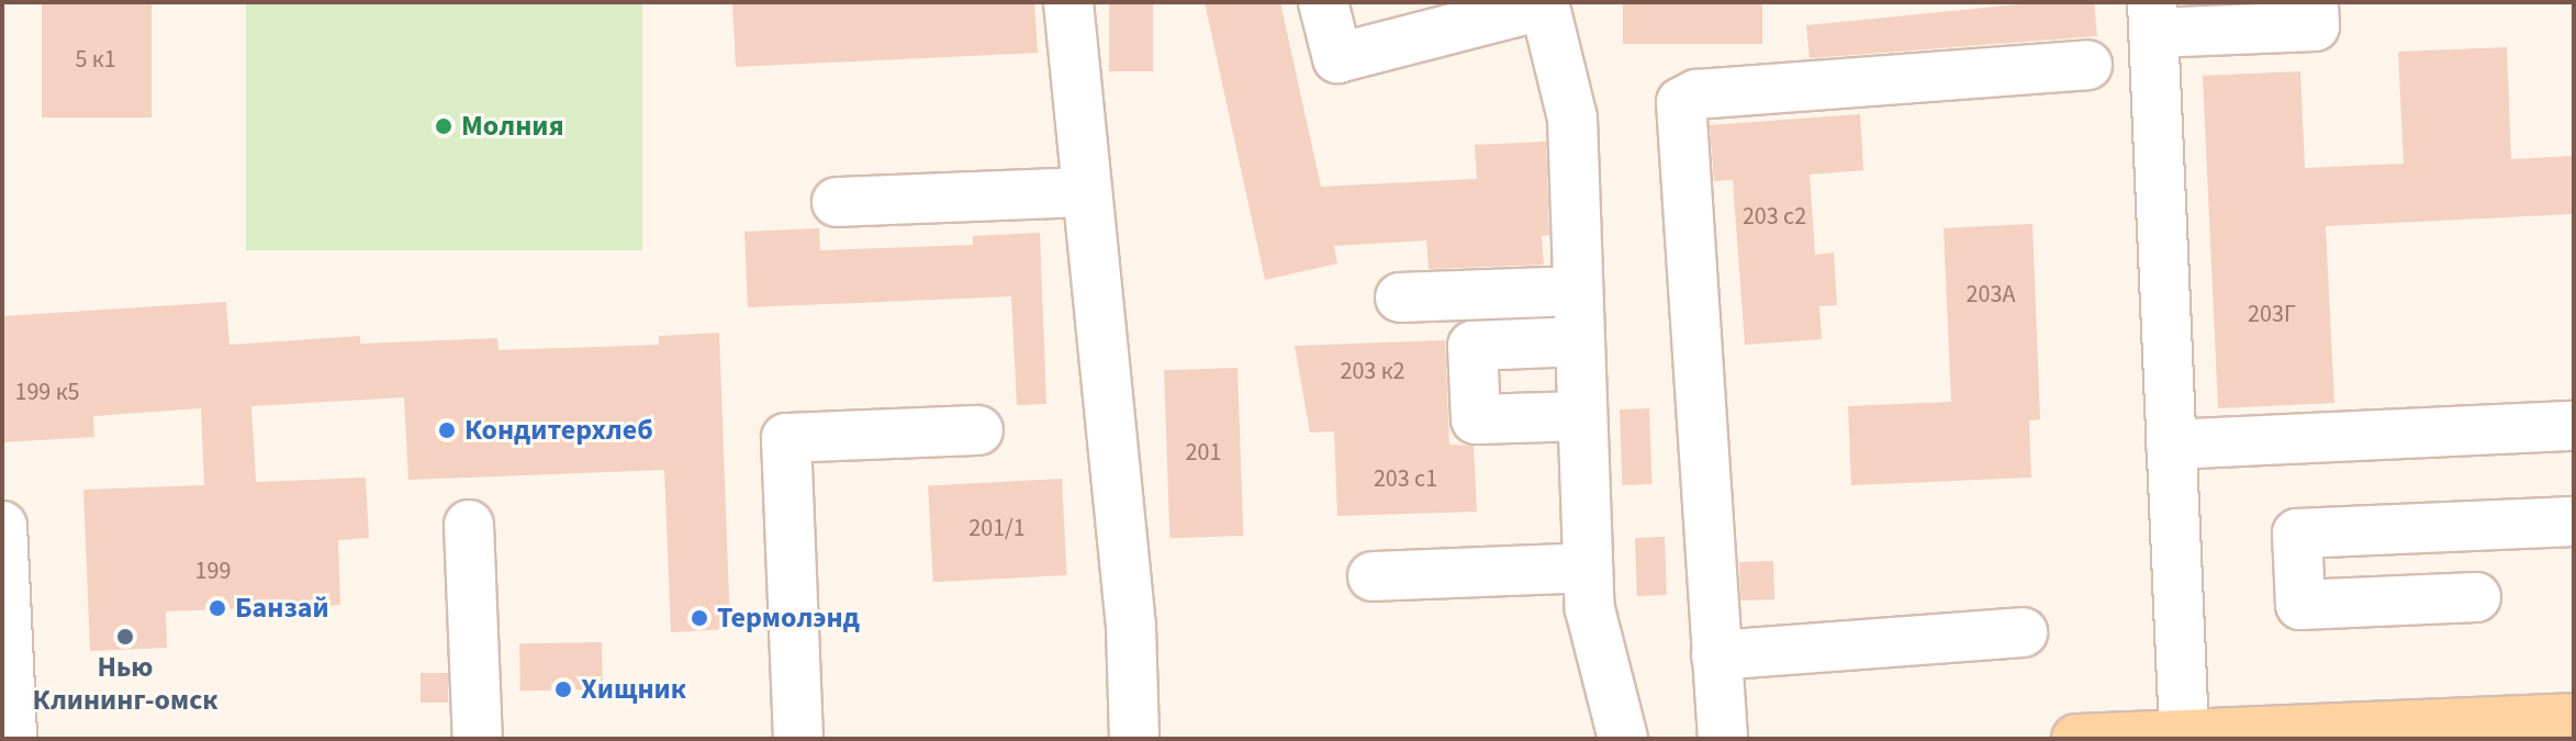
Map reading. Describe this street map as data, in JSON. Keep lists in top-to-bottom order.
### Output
{
  "places": [
    "Молния",
    "Кондитерхлеб",
    "Банзай",
    "Термолэнд",
    "Нью Клининг-омск",
    "Хищник"
  ],
  "house_numbers": [
    "5 к1",
    "203 с2",
    "203А",
    "203Г",
    "203 к2",
    "199 к5",
    "201",
    "203 с1",
    "201/1",
    "199"
  ]
}
